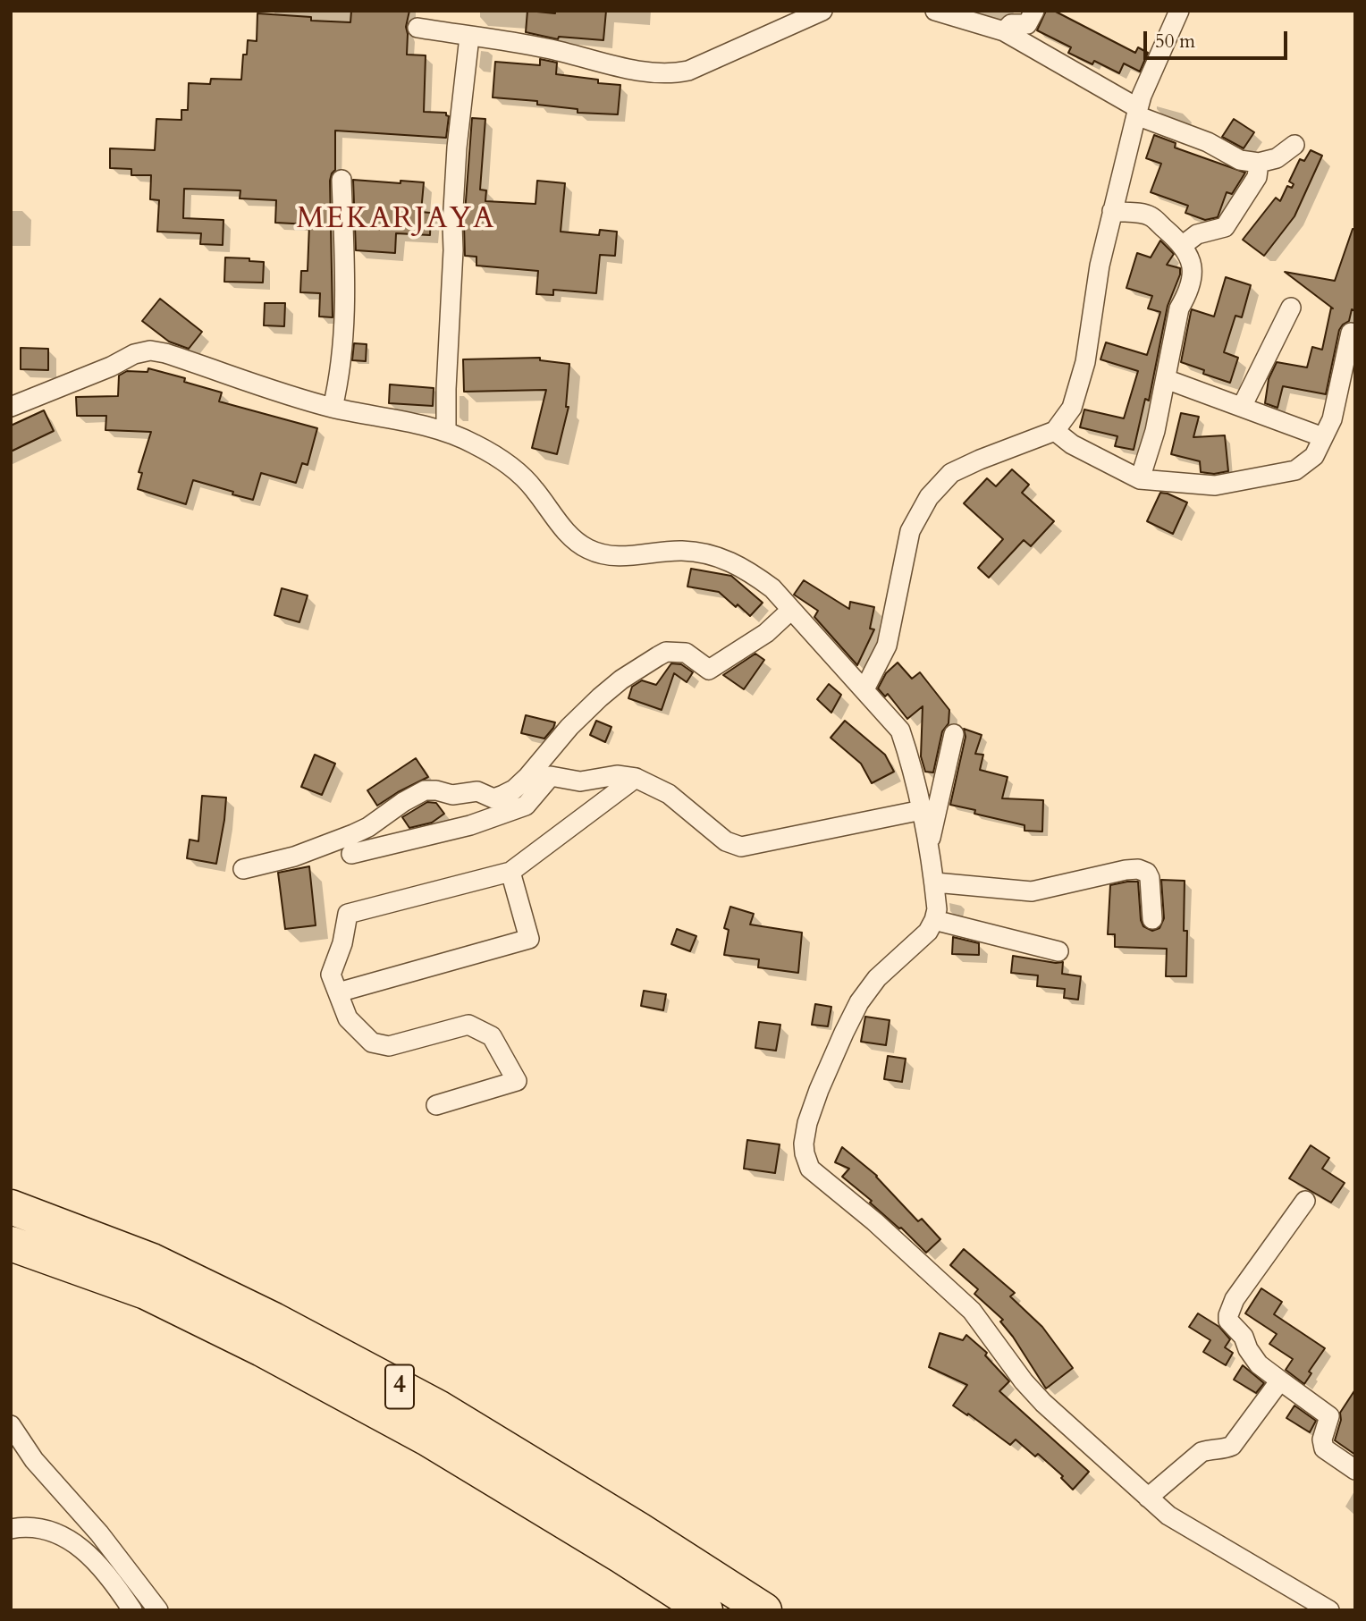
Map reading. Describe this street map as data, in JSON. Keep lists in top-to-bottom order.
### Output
{
  "streets": {
    "highway": ["4"]
  },
  "districts": ["MEKARJAYA"],
  "scale_bar": "50 m"
}
